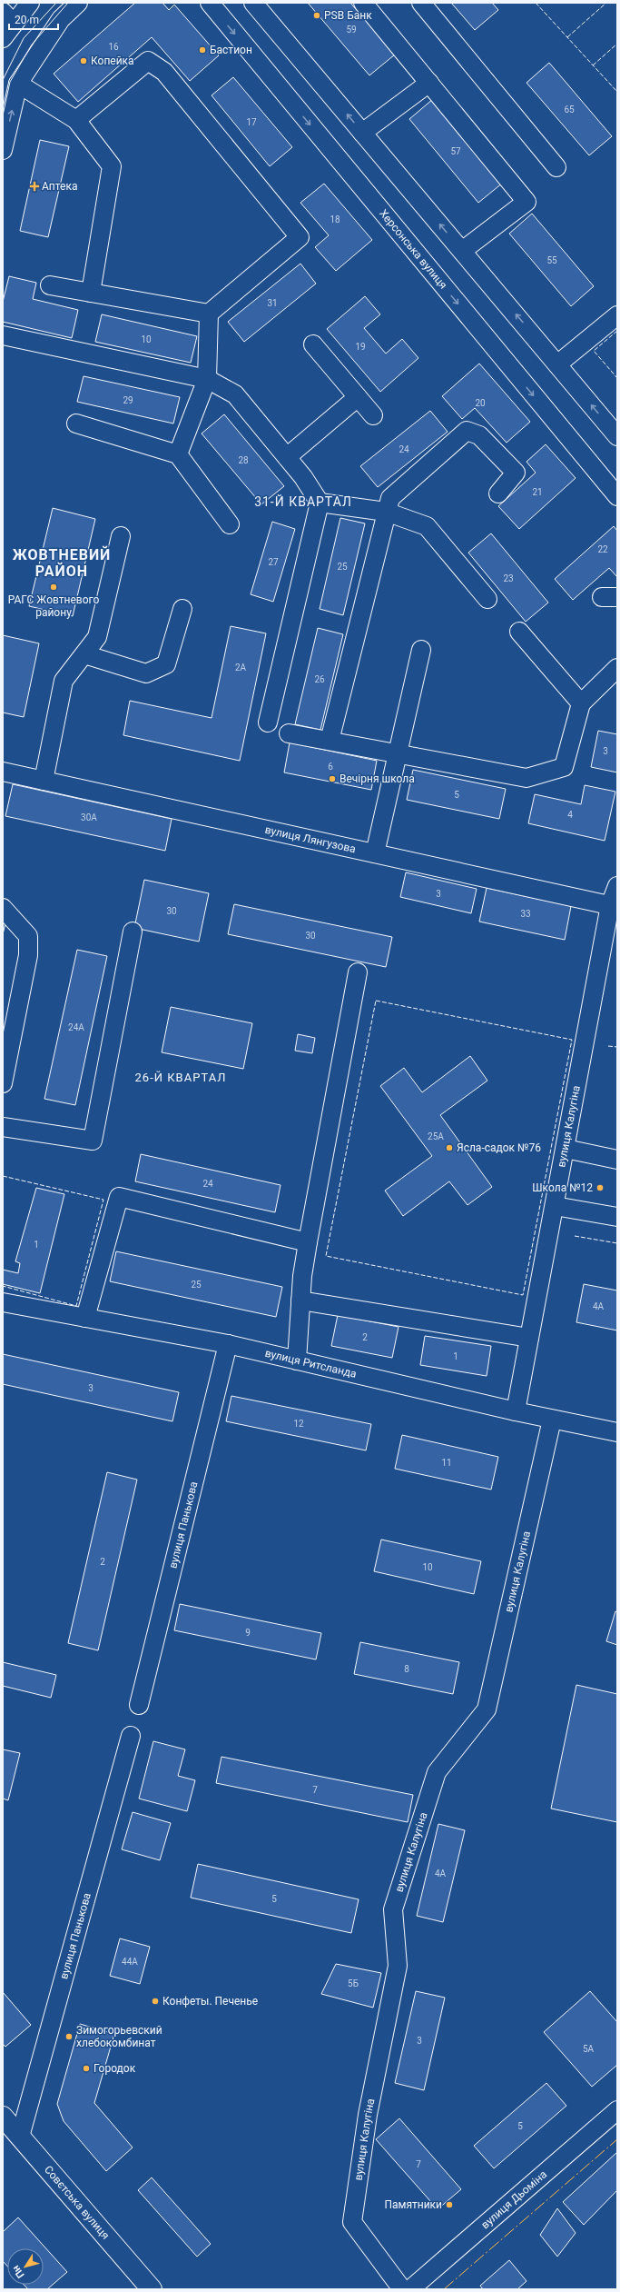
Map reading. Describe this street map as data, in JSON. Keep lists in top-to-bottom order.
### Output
{
  "streets": {
    "main road": ["Совєтська вулиця"],
    "street": [
      "Херсонська вулиця",
      "вулиця Лянгузова",
      "вулиця Калугіна",
      "вулиця Ритсланда",
      "вулиця Панькова",
      "вулиця Дьоміна"
    ]
  },
  "crossings": [
    ["вулиця Лянгузова", "вулиця Калугіна"],
    ["вулиця Калугіна", "вулиця Ритсланда"],
    ["вулиця Ритсланда", "вулиця Панькова"],
    ["вулиця Панькова", "Совєтська вулиця"]
  ],
  "districts": ["31-Й КВАРТАЛ", "ЖОВТНЕВИЙ РАЙОН", "26-Й КВАРТАЛ"],
  "places": {
    "other": [
      "PSB Банк",
      "Бастион",
      "Копейка",
      "РАГС Жовтневого району",
      "Вечірня школа",
      "Ясла-садок №76",
      "Школа №12",
      "Конфеты. Печенье",
      "Зимогорьевский хлебокомбинат",
      "Городок",
      "Памятники"
    ],
    "health": ["Аптека"]
  },
  "house_numbers": [
    "59",
    "16",
    "65",
    "17",
    "57",
    "18",
    "55",
    "31",
    "10",
    "19",
    "29",
    "20",
    "24",
    "28",
    "21",
    "22",
    "27",
    "25",
    "23",
    "2А",
    "26",
    "3",
    "6",
    "5",
    "4",
    "30А",
    "3",
    "30",
    "33",
    "30",
    "24А",
    "25А",
    "24",
    "1",
    "25",
    "4А",
    "2",
    "1",
    "3",
    "12",
    "11",
    "2",
    "10",
    "9",
    "8",
    "7",
    "4А",
    "5",
    "44А",
    "5Б",
    "3",
    "5А",
    "5",
    "7"
  ],
  "scale_bar": "20 m",
  "north": "bottom left"
}
